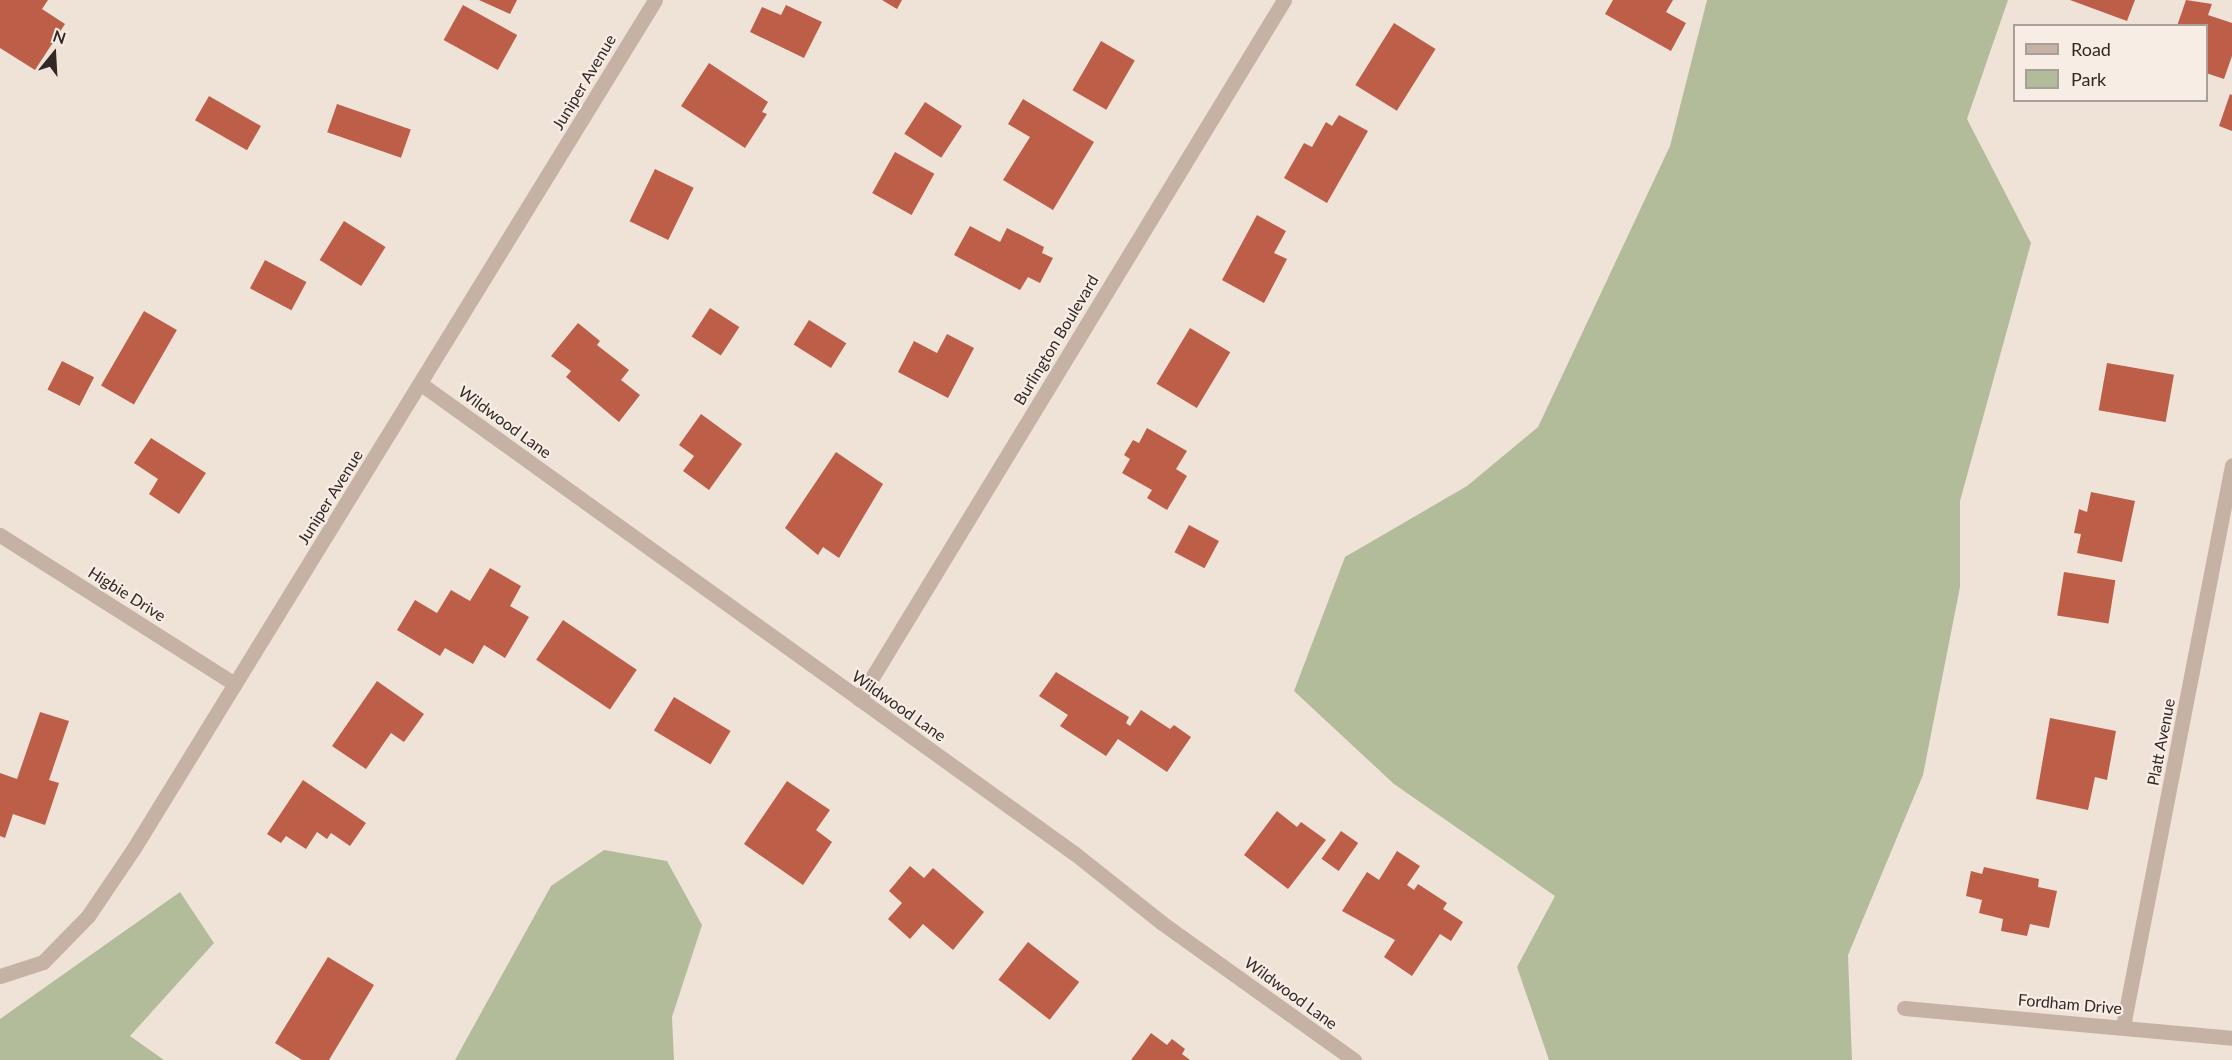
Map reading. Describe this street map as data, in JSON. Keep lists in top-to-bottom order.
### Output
{
  "streets": {
    "street": [
      "Juniper Avenue",
      "Burlington Boulevard",
      "Wildwood Lane",
      "Higbie Drive",
      "Platt Avenue",
      "Fordham Drive"
    ]
  },
  "crossings": [
    ["Juniper Avenue", "Wildwood Lane"],
    ["Juniper Avenue", "Higbie Drive"],
    ["Burlington Boulevard", "Wildwood Lane"],
    ["Platt Avenue", "Fordham Drive"]
  ],
  "legend": ["Road", "Park"],
  "north": "top"
}
